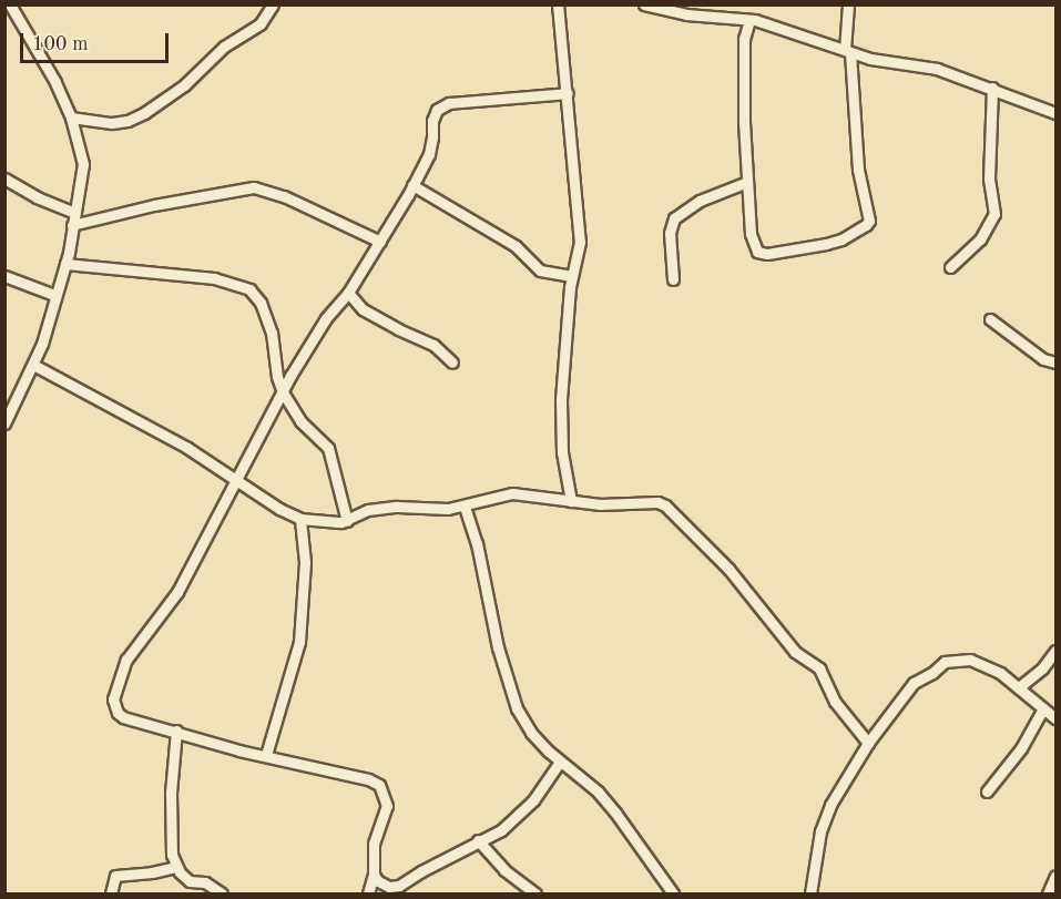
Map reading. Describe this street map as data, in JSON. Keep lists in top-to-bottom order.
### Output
{
  "scale_bar": "100 m"
}
